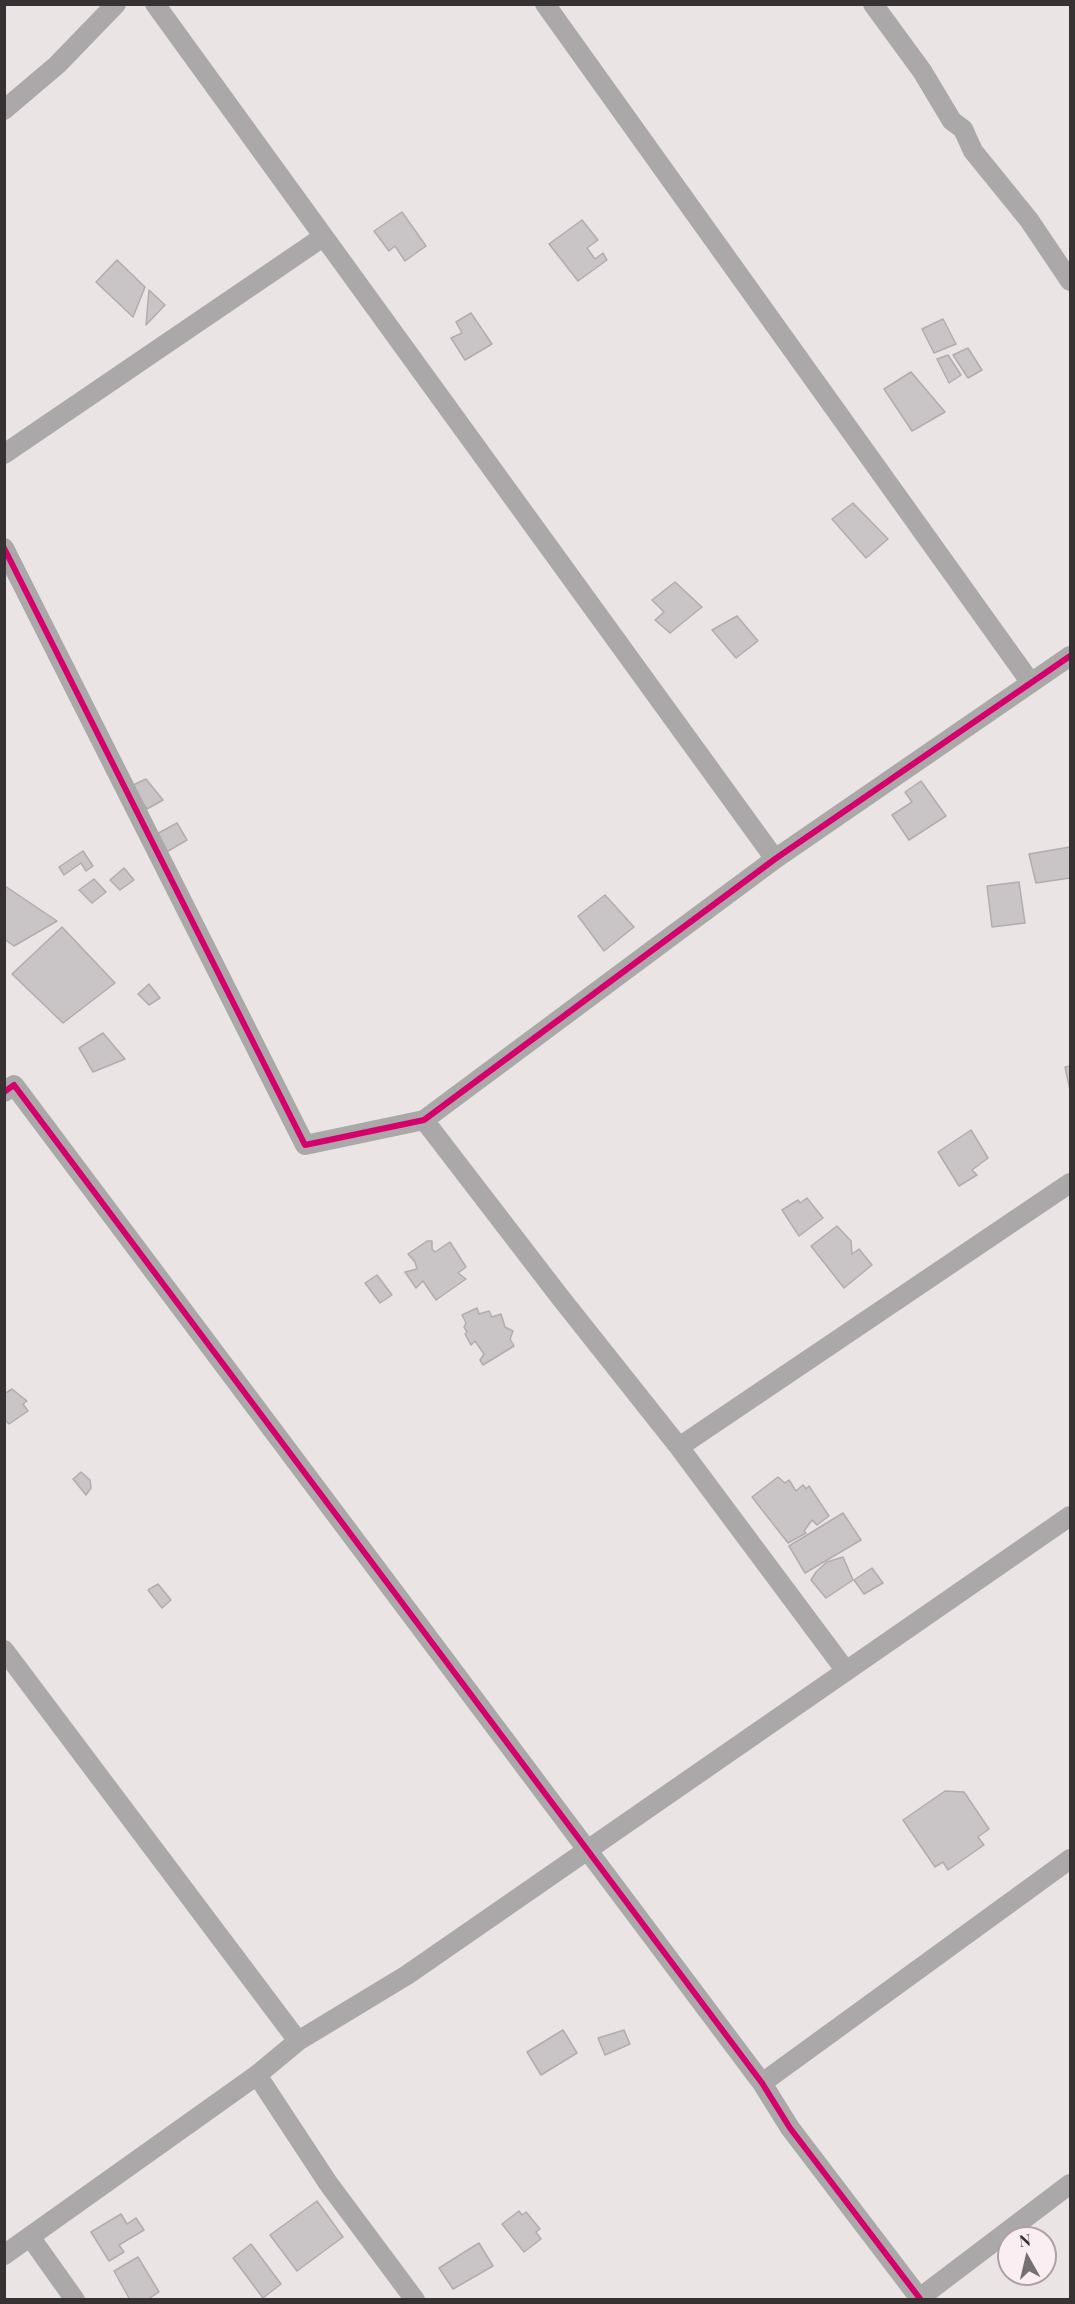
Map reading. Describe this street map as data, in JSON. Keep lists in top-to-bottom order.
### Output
{
  "north": "top"
}
